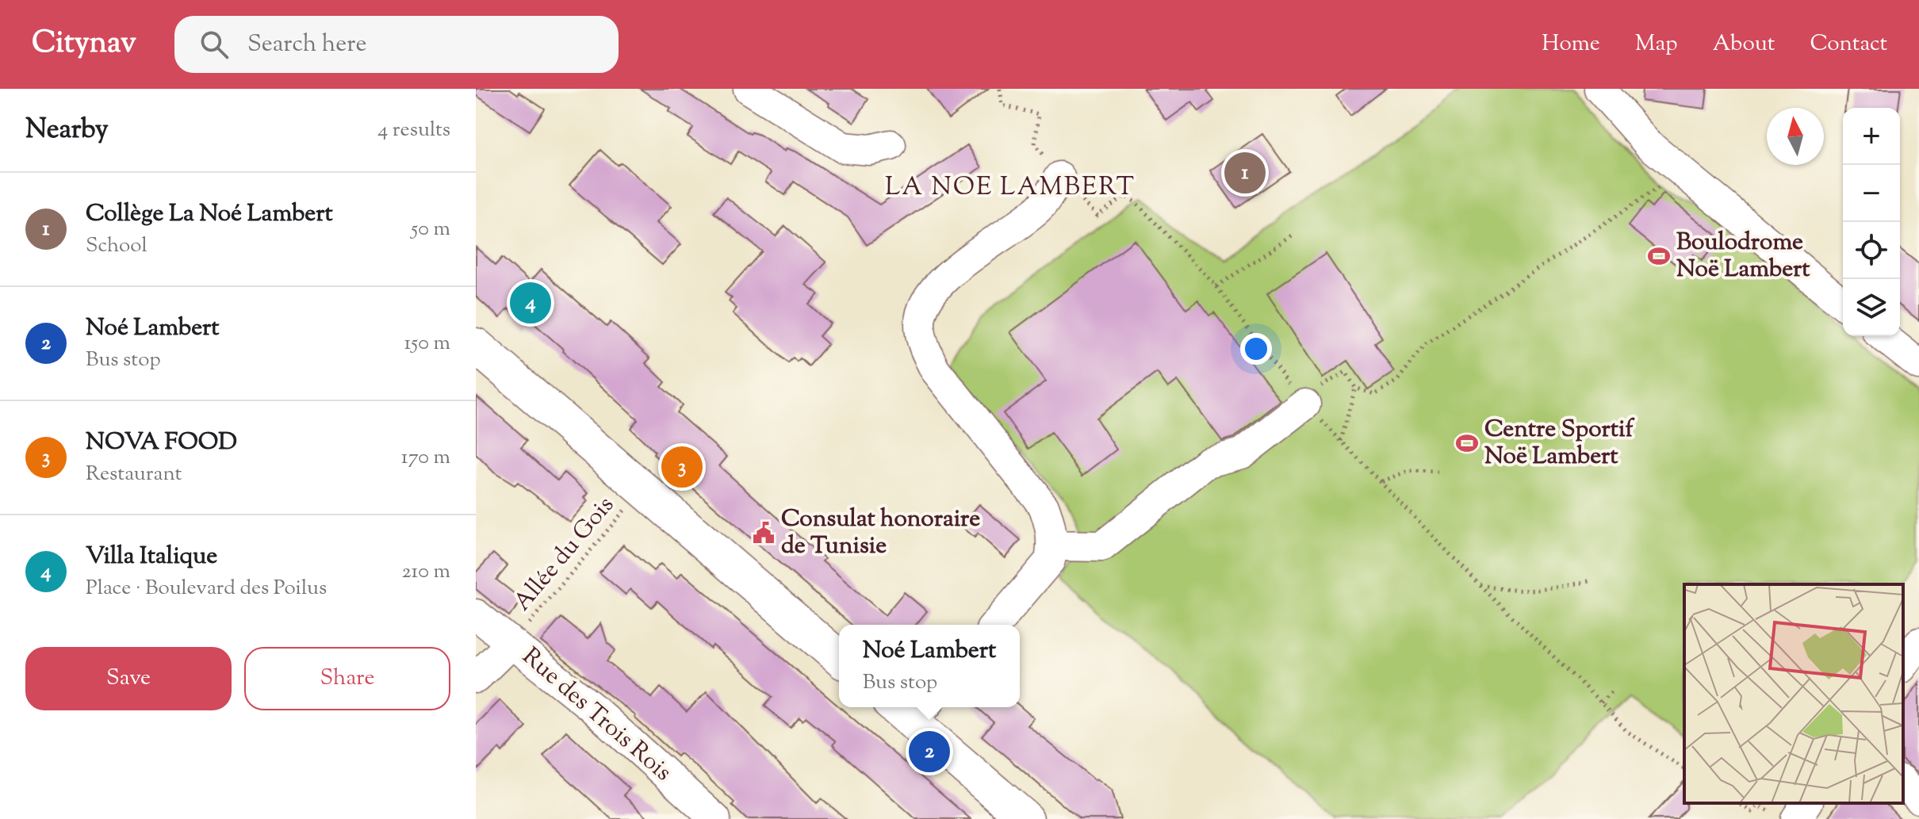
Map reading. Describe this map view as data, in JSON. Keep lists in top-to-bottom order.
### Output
{
  "streets": {
    "street": ["Rue des Trois Rois"],
    "path": ["Allée du Gois"]
  },
  "crossings": [
    ["Allée du Gois", "Rue des Trois Rois"]
  ],
  "districts": ["LA NOE LAMBERT"],
  "places": {
    "sports": ["Boulodrome Noë Lambert", "Centre Sportif Noë Lambert"],
    "public building": ["Consulat honoraire de Tunisie"]
  },
  "north": "top",
  "page": {
    "header": "Citynav",
    "search": "Search here",
    "nav": [
      "Home",
      "Map",
      "About",
      "Contact"
    ],
    "heading": ["Nearby", "4 results"],
    "map_buttons": ["+", "−"],
    "pins": [
      "1",
      "4",
      "3",
      "2"
    ],
    "list": [
      {
        "mark": "1",
        "name": "Collège La Noé Lambert",
        "note": "School",
        "value": "50 m"
      },
      {
        "mark": "2",
        "name": "Noé Lambert",
        "note": "Bus stop",
        "value": "150 m"
      },
      {
        "mark": "3",
        "name": "NOVA FOOD",
        "note": "Restaurant",
        "value": "170 m"
      },
      {
        "mark": "4",
        "name": "Villa Italique",
        "note": "Place · Boulevard des Poilus",
        "value": "210 m"
      }
    ],
    "popup": ["Noé Lambert", "Bus stop"],
    "buttons": ["Save", "Share"]
  }
}
